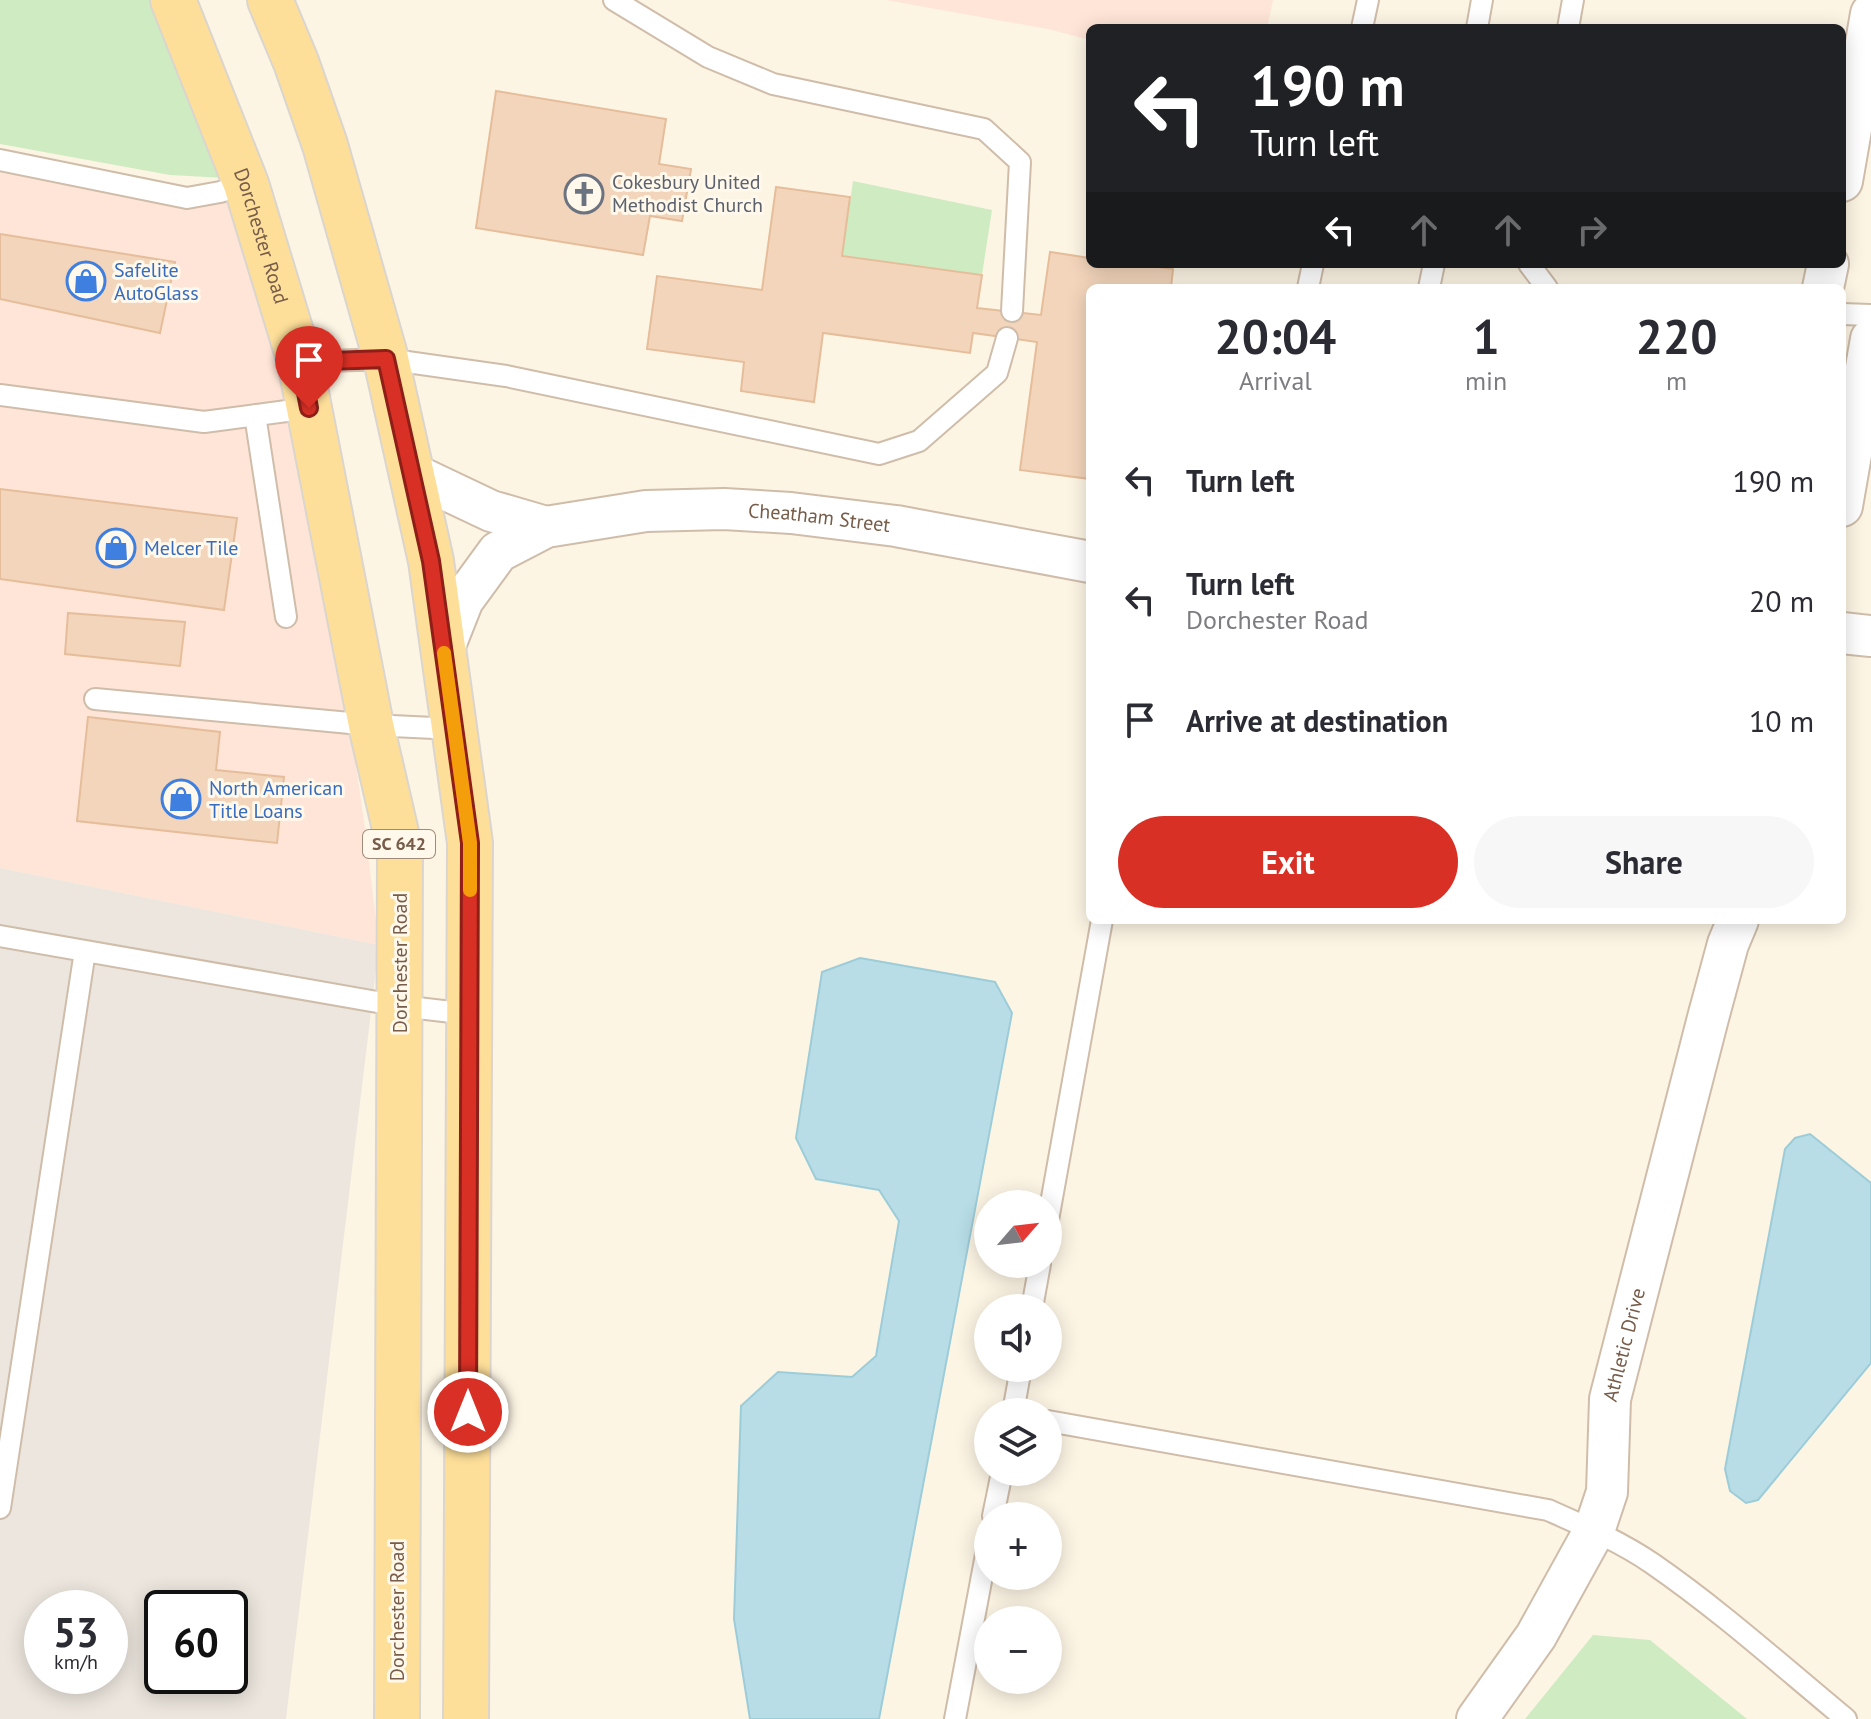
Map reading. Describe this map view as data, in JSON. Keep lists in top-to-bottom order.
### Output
{
  "streets": {
    "main road": ["Dorchester Road", "SC 642"],
    "street": ["Cheatham Street", "Athletic Drive"]
  },
  "places": {
    "church": ["Cokesbury United Methodist Church"],
    "shop": ["Safelite AutoGlass", "Melcer Tile", "North American Title Loans"]
  },
  "north": "top right",
  "page": {
    "turn": ["190 m", "Turn left"],
    "eta": [
      "20:04",
      "Arrival",
      "1",
      "min",
      "220",
      "m"
    ],
    "list": [
      {
        "name": "Turn left",
        "value": "190 m"
      },
      {
        "name": "Turn left",
        "note": "Dorchester Road",
        "value": "20 m"
      },
      {
        "name": "Arrive at destination",
        "value": "10 m"
      }
    ],
    "buttons": ["Exit", "Share"],
    "map_buttons": ["+", "−"],
    "speed": "53 km/h",
    "limit": "60"
  }
}
